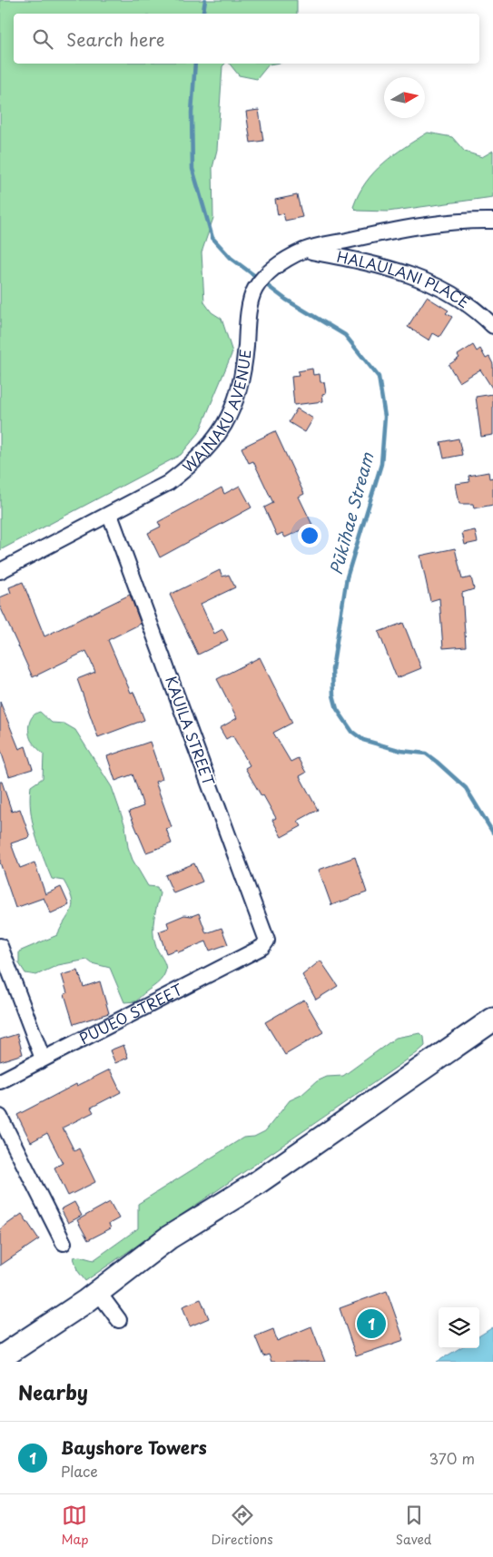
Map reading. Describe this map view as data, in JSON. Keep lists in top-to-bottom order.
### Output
{
  "streets": {
    "street": [
      "HALAULANI PLACE",
      "WAINAKU AVENUE",
      "KAUILA STREET",
      "PUUEO STREET"
    ]
  },
  "crossings": [
    ["HALAULANI PLACE", "WAINAKU AVENUE"],
    ["WAINAKU AVENUE", "KAUILA STREET"],
    ["KAUILA STREET", "PUUEO STREET"]
  ],
  "water": ["Pūkīhae Stream"],
  "north": "right",
  "page": {
    "search": "Search here",
    "pins": "1",
    "heading": "Nearby",
    "list": [
      {
        "mark": "1",
        "name": "Bayshore Towers",
        "note": "Place",
        "value": "370 m"
      }
    ],
    "nav": ["Map", "Directions", "Saved"]
  }
}
